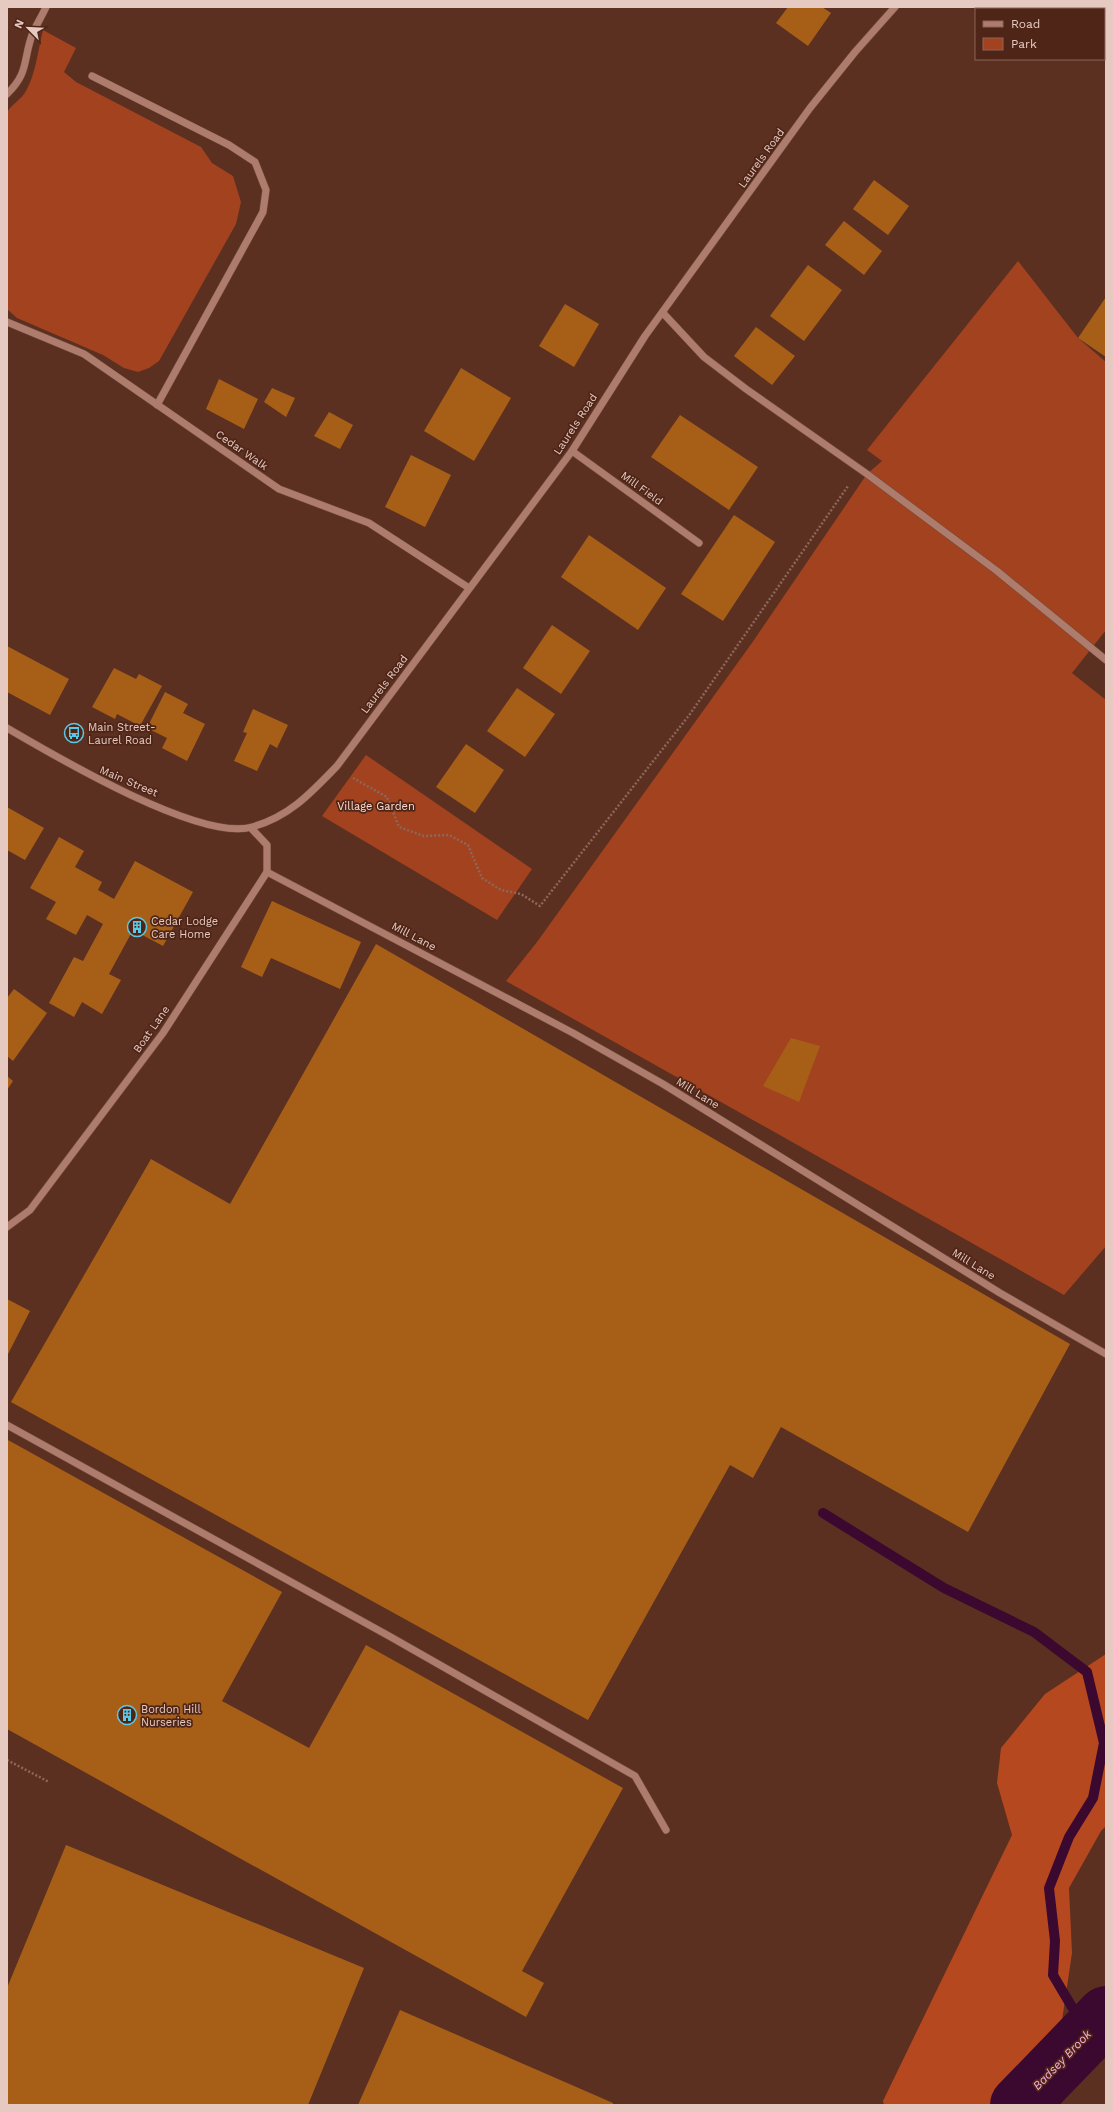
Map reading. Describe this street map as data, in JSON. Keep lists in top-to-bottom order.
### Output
{
  "streets": {
    "street": [
      "Laurels Road",
      "Cedar Walk",
      "Mill Field",
      "Main Street",
      "Mill Lane",
      "Boat Lane"
    ]
  },
  "crossings": [
    ["Laurels Road", "Cedar Walk"],
    ["Laurels Road", "Mill Field"],
    ["Laurels Road", "Main Street"],
    ["Mill Lane", "Boat Lane"]
  ],
  "water": ["Badsey Brook"],
  "parks": ["Village Garden"],
  "places": {
    "bus stop": ["Main Street- Laurel Road"],
    "building": ["Cedar Lodge Care Home", "Bordon Hill Nurseries"]
  },
  "legend": ["Road", "Park"],
  "north": "top left"
}
